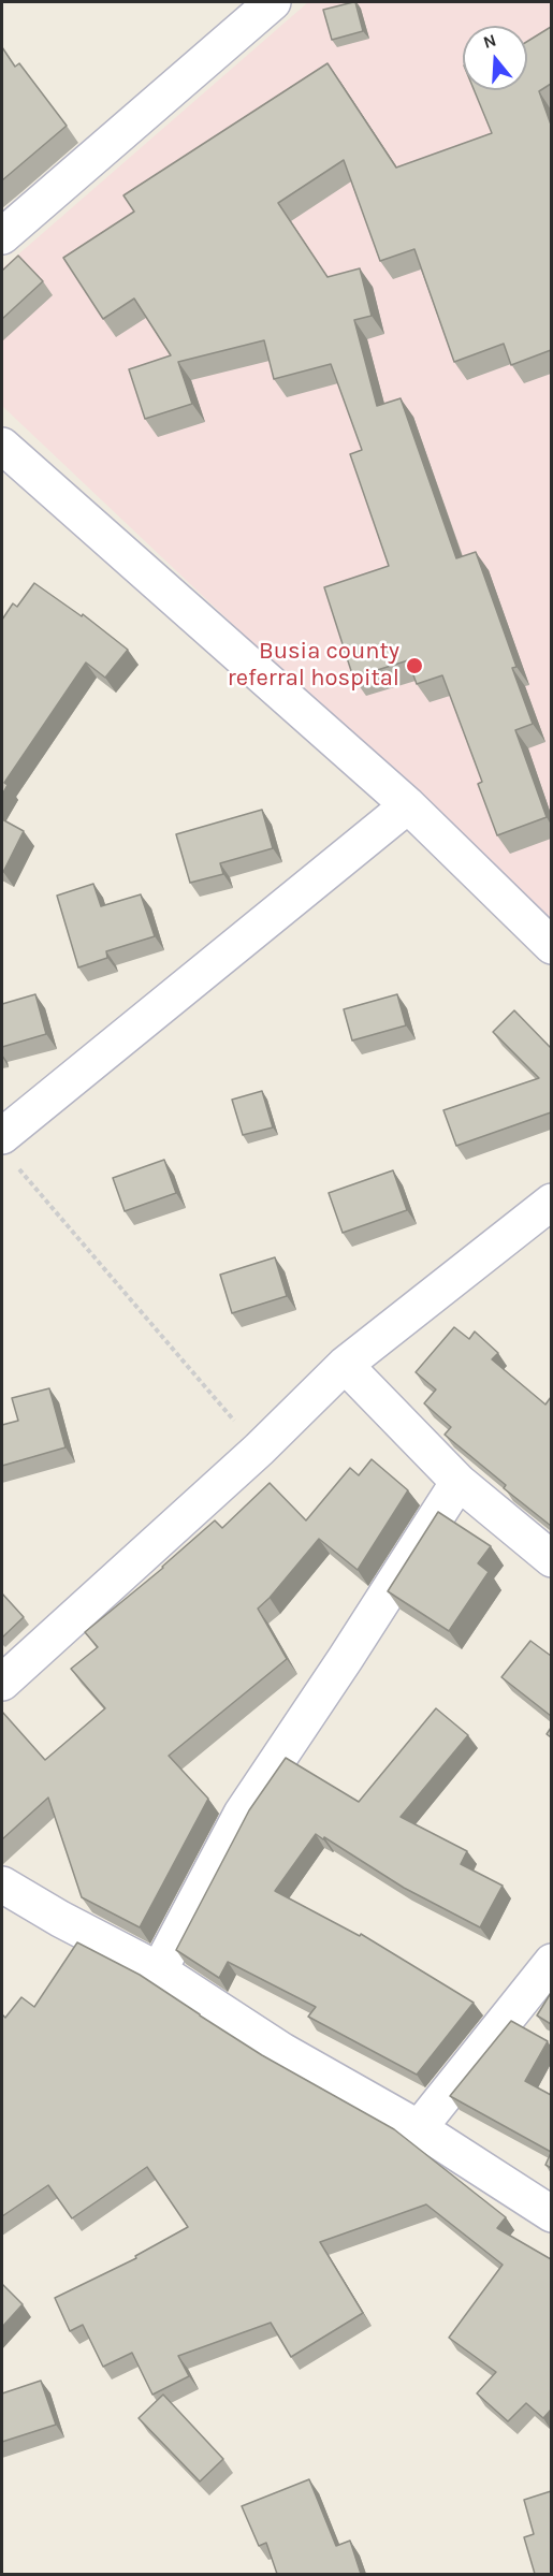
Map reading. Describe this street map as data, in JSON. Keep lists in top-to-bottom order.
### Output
{
  "places": ["Busia county referral hospital"],
  "north": "top"
}
